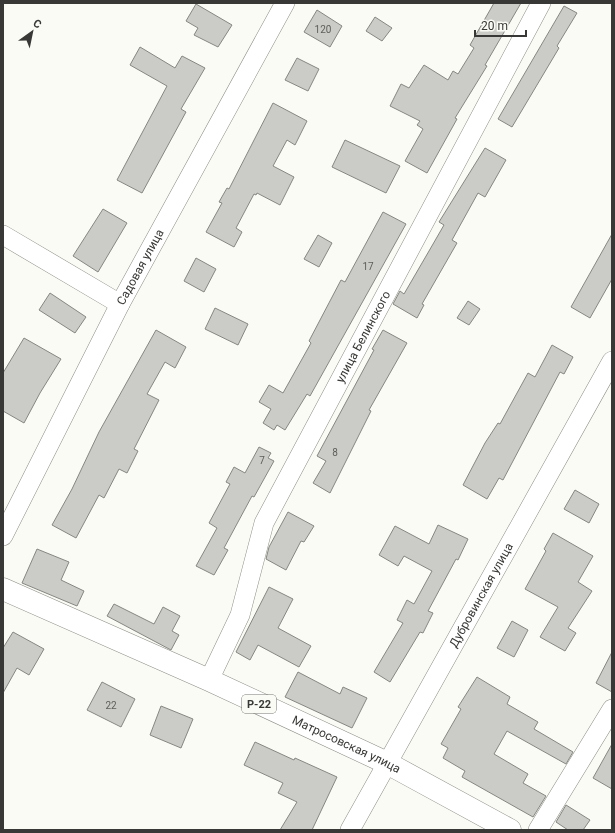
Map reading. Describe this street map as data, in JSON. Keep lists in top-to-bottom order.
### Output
{
  "streets": {
    "highway": ["Р-22", "Матросовская улица"],
    "street": ["Садовая улица", "улица Белинского", "Дубровинская улица"]
  },
  "crossings": [
    ["улица Белинского", "Матросовская улица"],
    ["Дубровинская улица", "Матросовская улица"]
  ],
  "house_numbers": [
    "120",
    "17",
    "8",
    "7",
    "22"
  ],
  "scale_bar": "20 m",
  "north": "top right"
}
